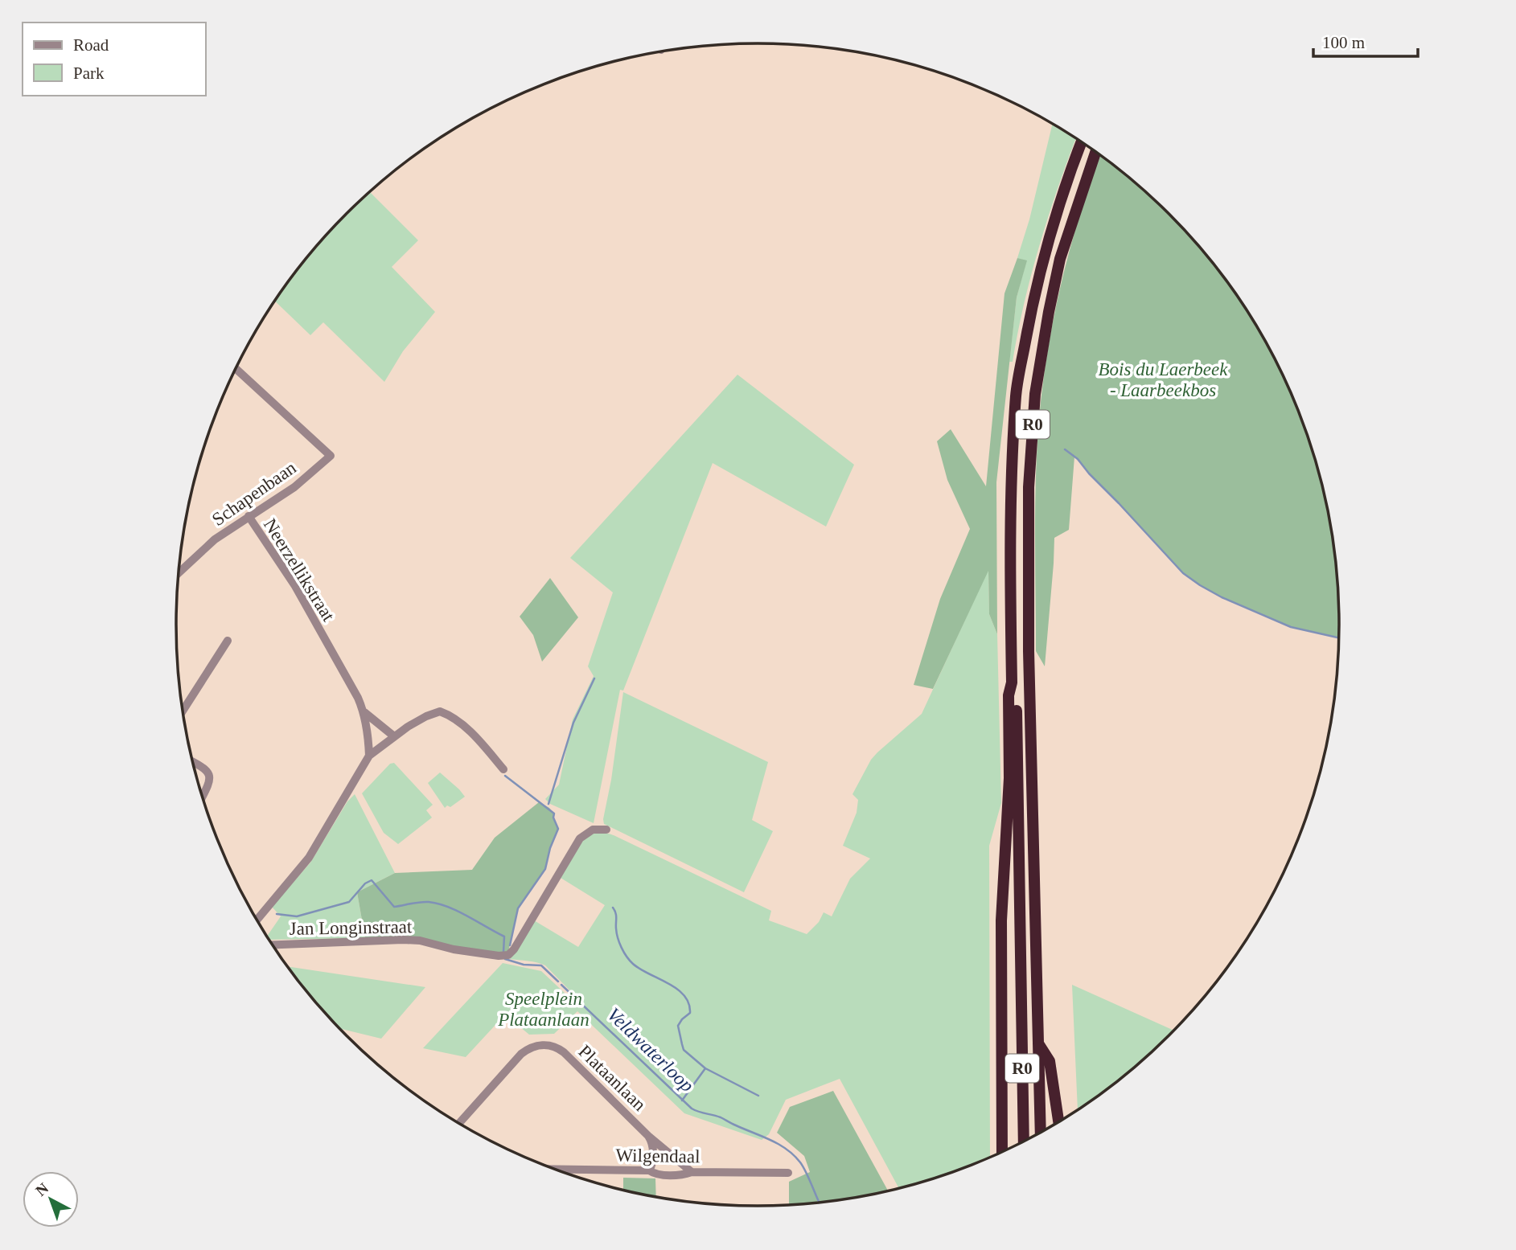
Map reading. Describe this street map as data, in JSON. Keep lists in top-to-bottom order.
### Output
{
  "streets": {
    "highway": ["R0"],
    "street": [
      "Schapenbaan",
      "Neerzellikstraat",
      "Jan Longinstraat",
      "Plataanlaan",
      "Wilgendaal"
    ]
  },
  "crossings": [
    ["Schapenbaan", "Neerzellikstraat"],
    ["Plataanlaan", "Wilgendaal"]
  ],
  "water": ["Veldwaterloop"],
  "parks": ["Bois du Laerbeek - Laarbeekbos", "Speelplein Plataanlaan"],
  "legend": ["Road", "Park"],
  "scale_bar": "100 m",
  "north": "top left"
}
